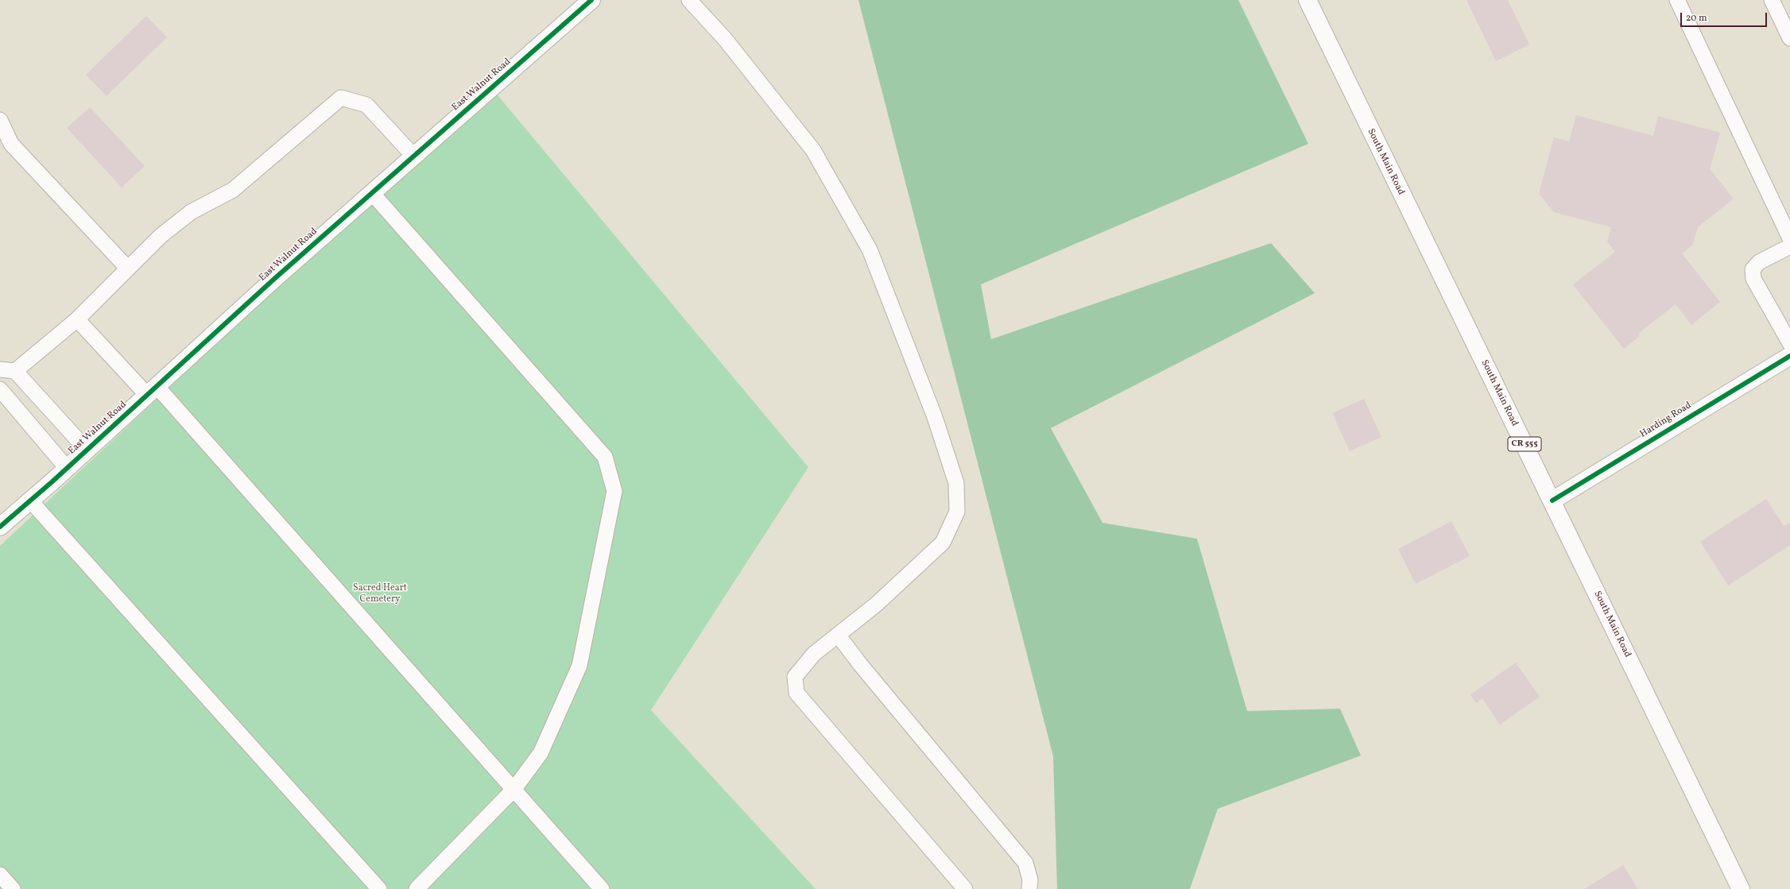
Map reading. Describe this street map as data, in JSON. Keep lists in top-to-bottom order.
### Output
{
  "streets": {
    "street": [
      "East Walnut Road",
      "South Main Road",
      "Harding Road",
      "CR 555"
    ]
  },
  "crossings": [
    ["South Main Road", "Harding Road"]
  ],
  "parks": ["Sacred Heart Cemetery"],
  "scale_bar": "20 m"
}
